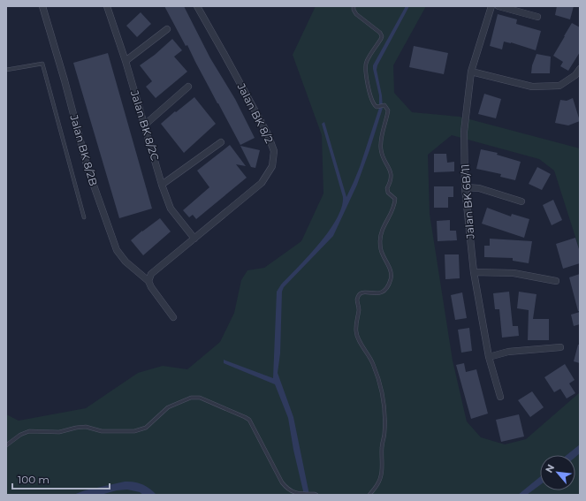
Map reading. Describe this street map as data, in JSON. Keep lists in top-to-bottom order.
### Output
{
  "streets": {
    "street": [
      "Jalan BK 8/2",
      "Jalan BK 8/2C",
      "Jalan BK 8/2B",
      "Jalan BK 6B/11"
    ]
  },
  "crossings": [
    ["Jalan BK 8/2", "Jalan BK 8/2C"],
    ["Jalan BK 8/2", "Jalan BK 8/2B"]
  ],
  "scale_bar": "100 m",
  "north": "top left"
}
